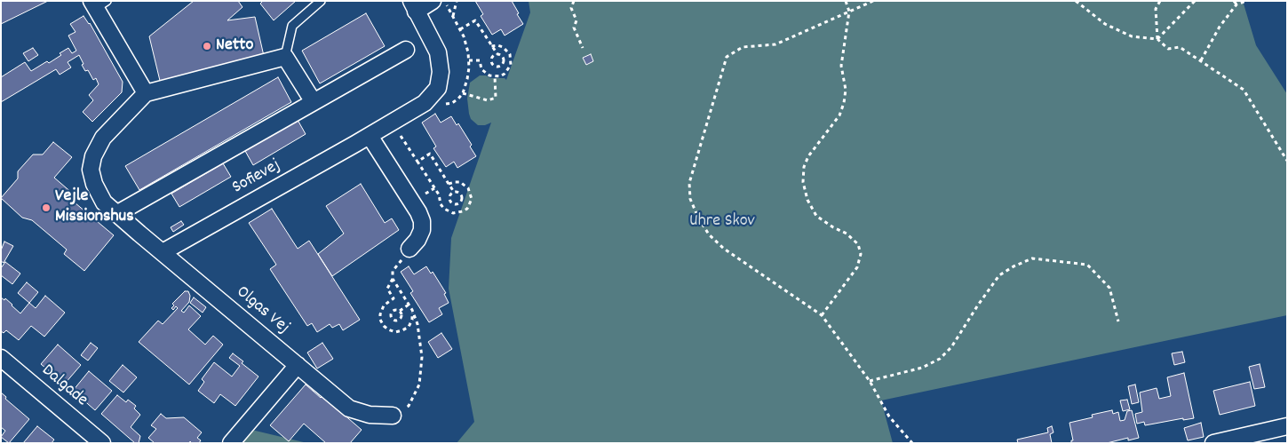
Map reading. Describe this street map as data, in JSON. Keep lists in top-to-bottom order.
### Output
{
  "streets": {
    "street": ["Sofievej", "Olgas Vej", "Dalgade"]
  },
  "crossings": [
    ["Sofievej", "Olgas Vej"]
  ],
  "parks": ["Uhre Skov"],
  "places": ["Netto", "Vejle Missionshus"]
}
